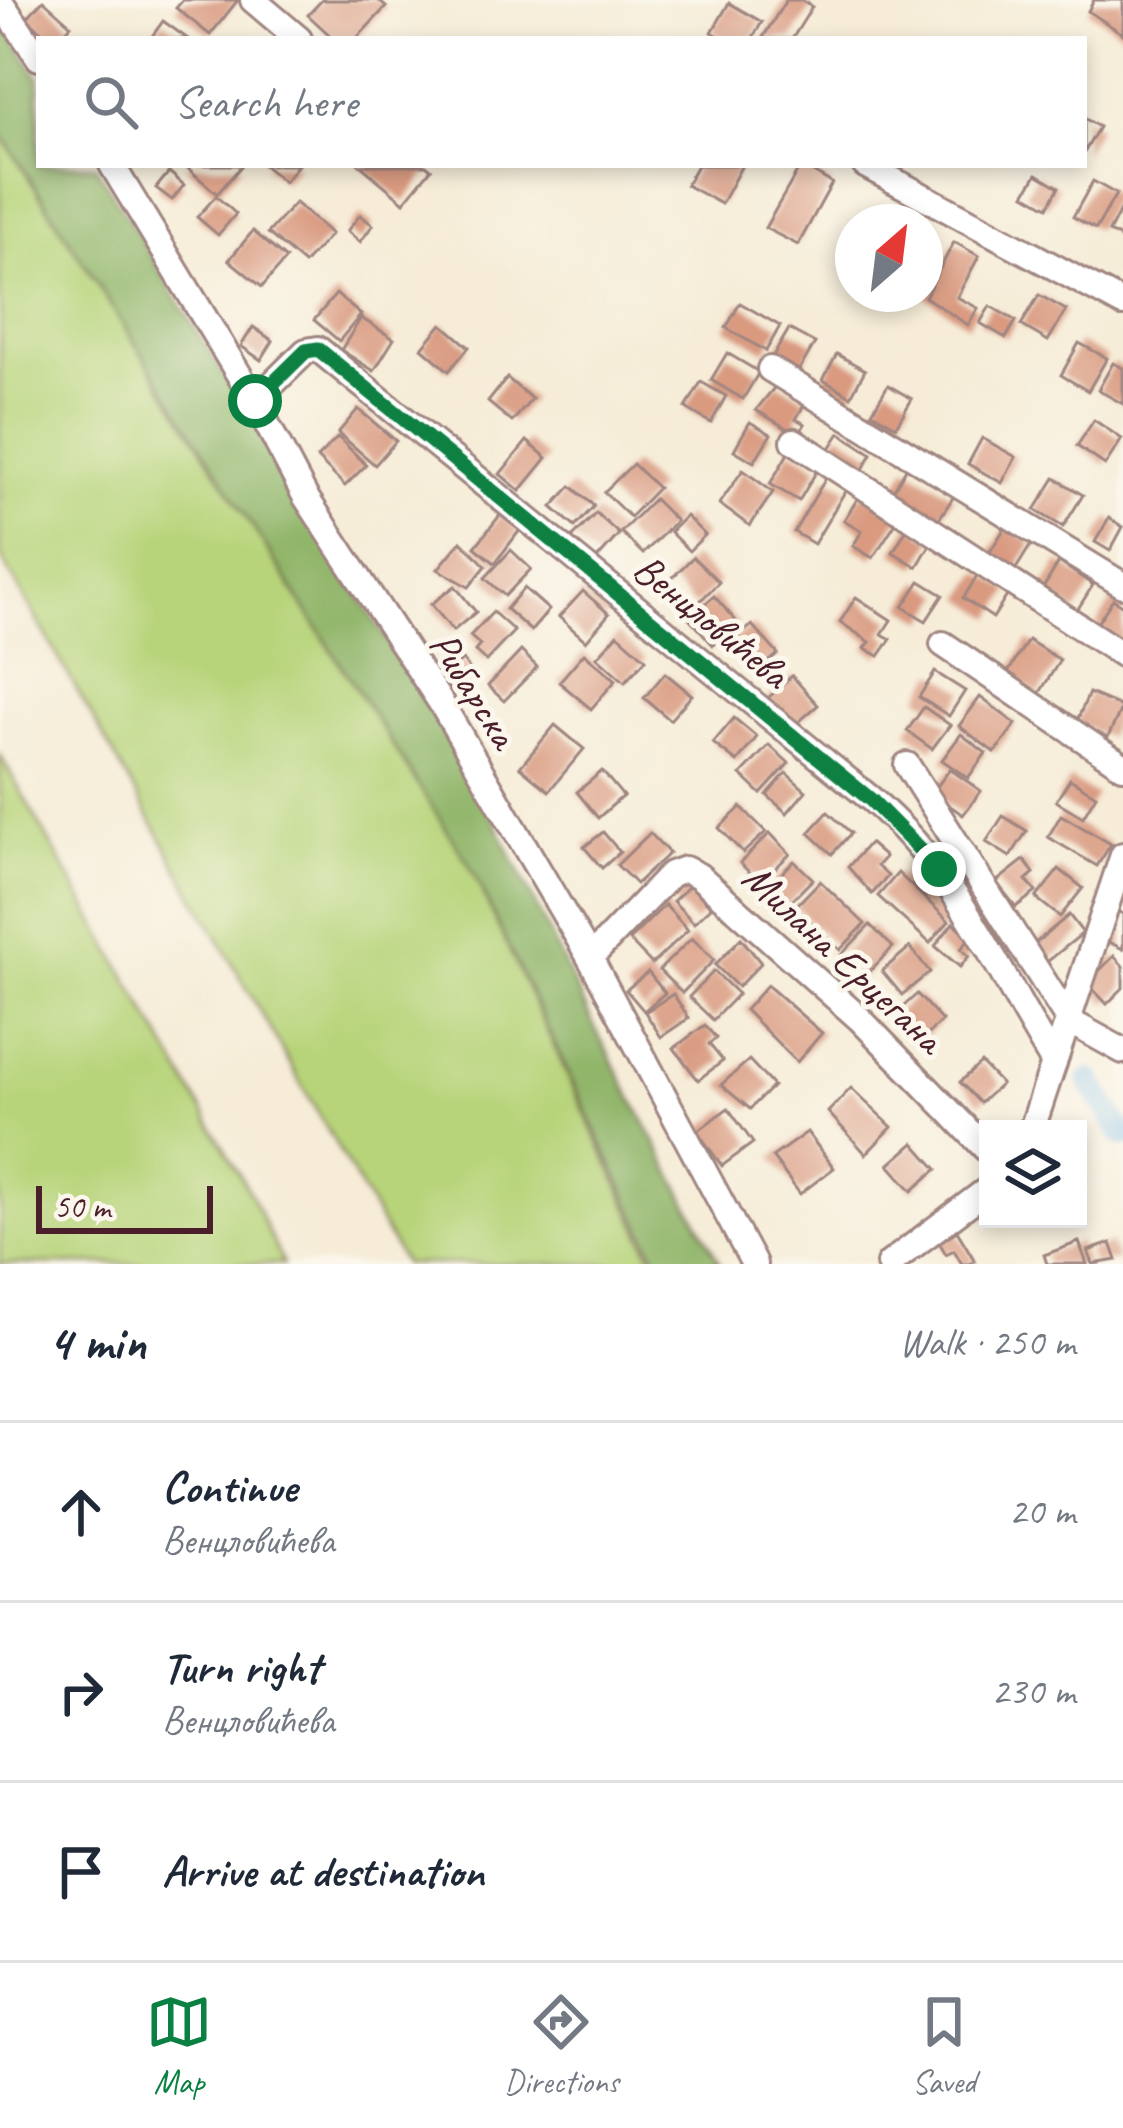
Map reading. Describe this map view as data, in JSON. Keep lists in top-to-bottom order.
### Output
{
  "streets": {
    "street": ["Венцловићева", "Рибарска", "Милана Ерцегана"]
  },
  "crossings": [
    ["Венцловићева", "Рибарска"],
    ["Рибарска", "Милана Ерцегана"]
  ],
  "scale_bar": "50 m",
  "north": "top right",
  "page": {
    "search": "Search here",
    "scale": "50 m",
    "heading": ["4 min", "Walk · 250 m"],
    "list": [
      ["Continue", "Венцловићева", "20 m"],
      ["Turn right", "Венцловићева", "230 m"],
      "Arrive at destination"
    ],
    "nav": ["Map", "Directions", "Saved"]
  }
}
